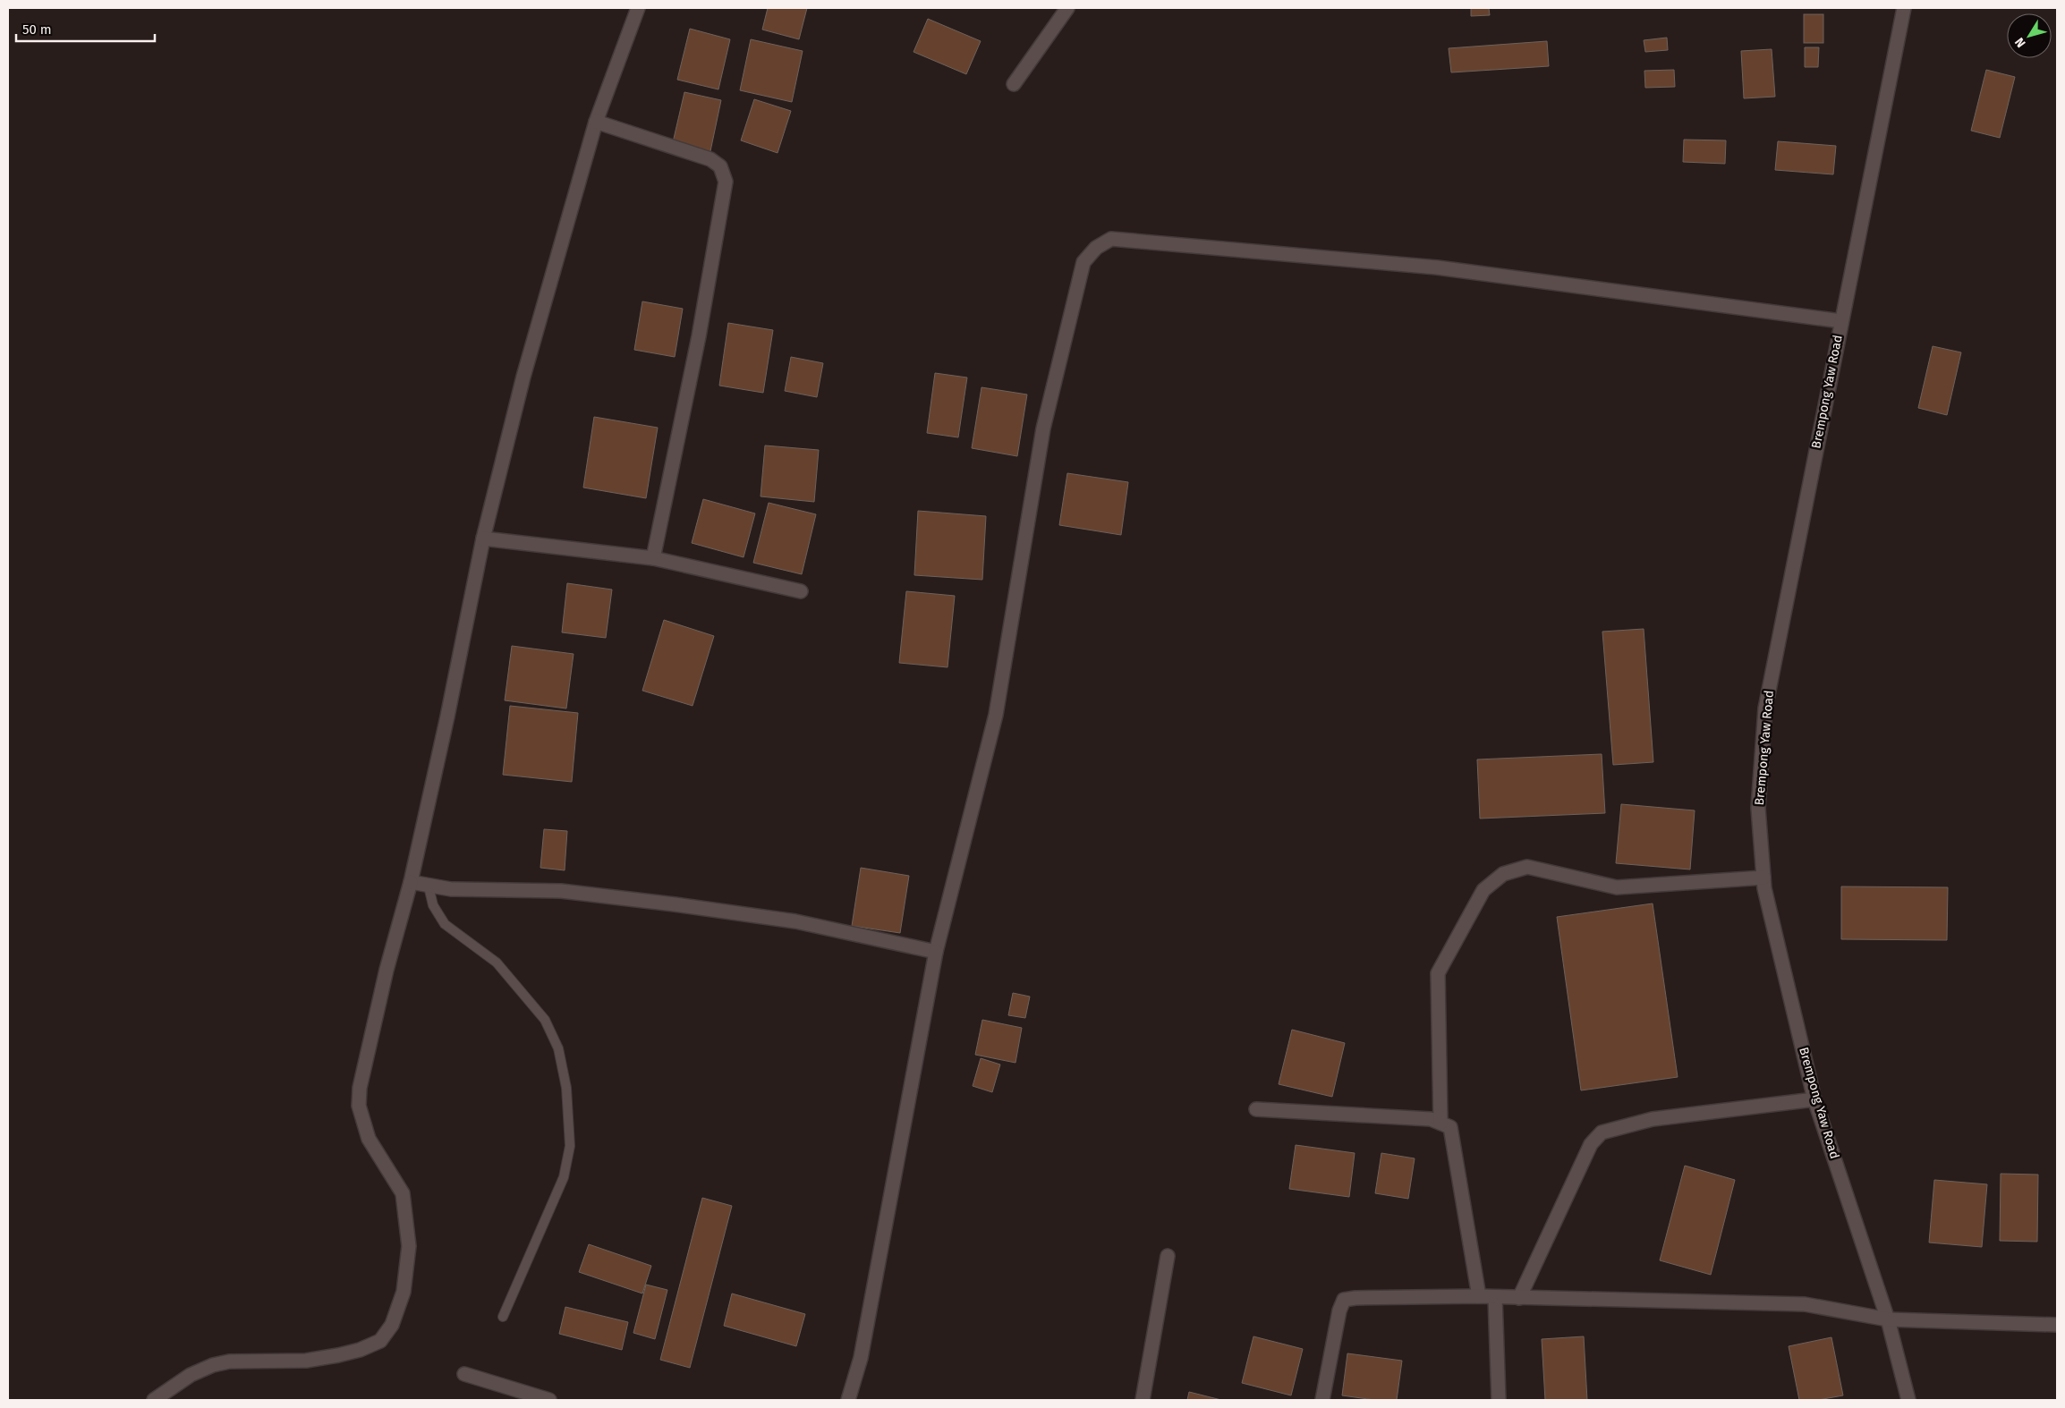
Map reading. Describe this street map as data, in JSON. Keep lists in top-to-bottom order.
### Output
{
  "streets": {
    "street": ["Brempong Yaw Road"]
  },
  "scale_bar": "50 m",
  "north": "bottom left"
}
